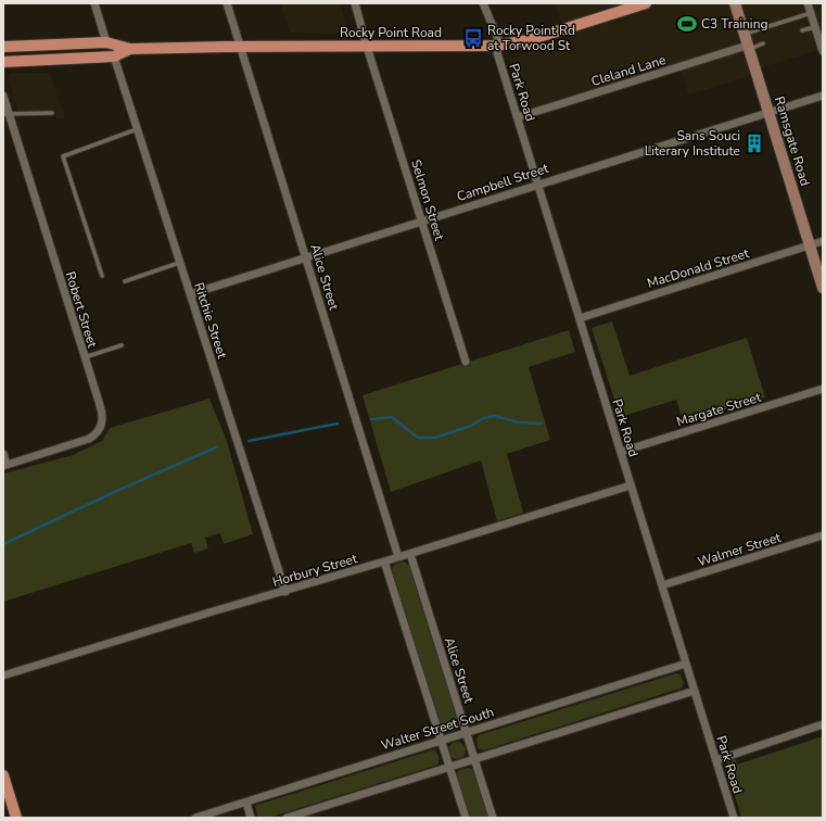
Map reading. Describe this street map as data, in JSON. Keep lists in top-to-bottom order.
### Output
{
  "streets": {
    "main road": ["Rocky Point Road", "Ramsgate Road"],
    "street": [
      "Cleland Lane",
      "Park Road",
      "Campbell Street",
      "Selmon Street",
      "MacDonald Street",
      "Alice Street",
      "Robert Street",
      "Ritchie Street",
      "Margate Street",
      "Walmer Street",
      "Horbury Street",
      "Walter Street South"
    ]
  },
  "crossings": [
    ["Rocky Point Road", "Park Road"],
    ["Rocky Point Road", "Selmon Street"],
    ["Rocky Point Road", "Alice Street"],
    ["Rocky Point Road", "Ritchie Street"],
    ["Cleland Lane", "Park Road"],
    ["Cleland Lane", "Ramsgate Road"],
    ["Park Road", "Campbell Street"],
    ["Park Road", "MacDonald Street"],
    ["Park Road", "Margate Street"],
    ["Park Road", "Walmer Street"],
    ["Park Road", "Horbury Street"],
    ["Park Road", "Walter Street South"],
    ["Ramsgate Road", "Campbell Street"],
    ["Ramsgate Road", "MacDonald Street"],
    ["Campbell Street", "Selmon Street"],
    ["Campbell Street", "Alice Street"],
    ["Campbell Street", "Ritchie Street"],
    ["Alice Street", "Horbury Street"],
    ["Alice Street", "Walter Street South"],
    ["Ritchie Street", "Horbury Street"]
  ],
  "places": {
    "sports": ["C3 Training"],
    "bus stop": ["Rocky Point Rd at Torwood St"],
    "building": ["Sans Souci Literary Institute"]
  }
}
